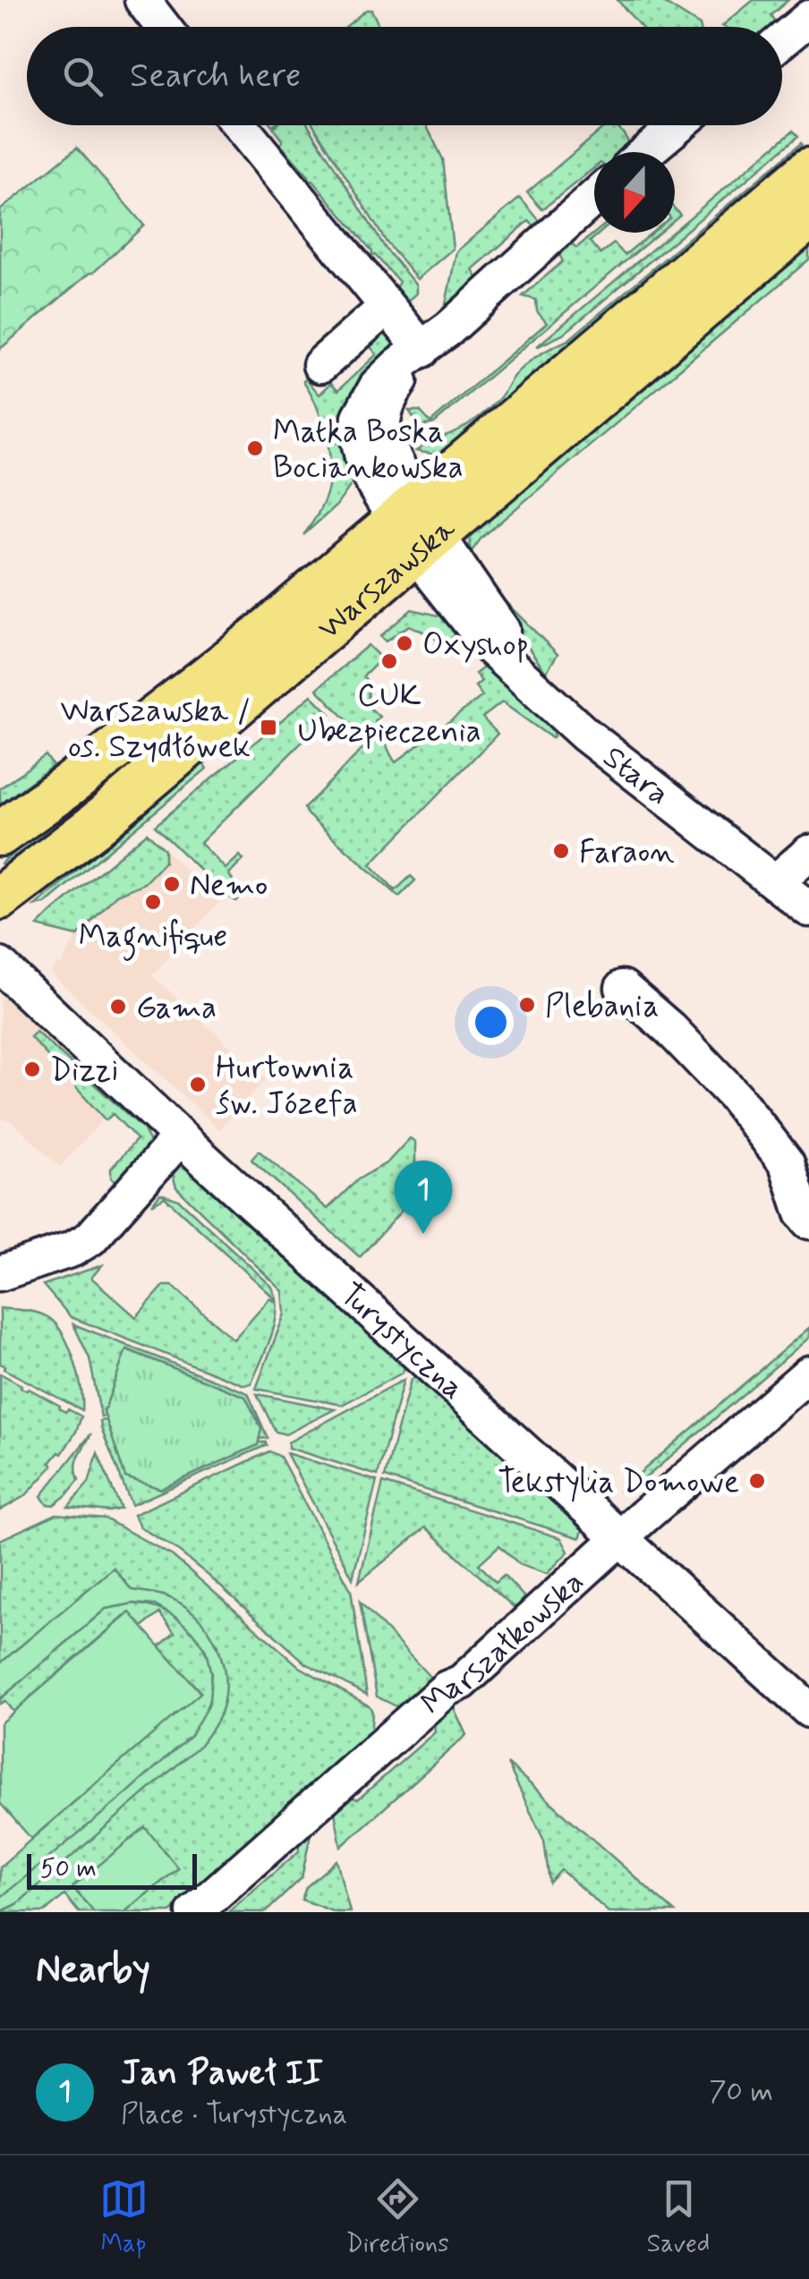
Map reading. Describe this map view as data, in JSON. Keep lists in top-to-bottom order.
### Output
{
  "streets": {
    "main road": ["Warszawska"],
    "street": ["Stara", "Turystyczna", "Marszałkowska"]
  },
  "crossings": [
    ["Warszawska", "Stara"],
    ["Turystyczna", "Marszałkowska"]
  ],
  "places": {
    "other": [
      "Matka Boska Bociankowska",
      "Oxyshop",
      "CUK Ubezpieczenia",
      "Faraon",
      "Nemo",
      "Magnifique",
      "Plebania",
      "Gama",
      "Dizzi",
      "Hurtownia św. Józefa",
      "Tekstylia Domowe"
    ],
    "transit": ["Warszawska / os. Szydłówek"]
  },
  "scale_bar": "50 m",
  "north": "bottom",
  "page": {
    "search": "Search here",
    "pins": "1",
    "scale": "50 m",
    "heading": "Nearby",
    "list": [
      {
        "mark": "1",
        "name": "Jan Paweł II",
        "note": "Place · Turystyczna",
        "value": "70 m"
      }
    ],
    "nav": ["Map", "Directions", "Saved"]
  }
}
